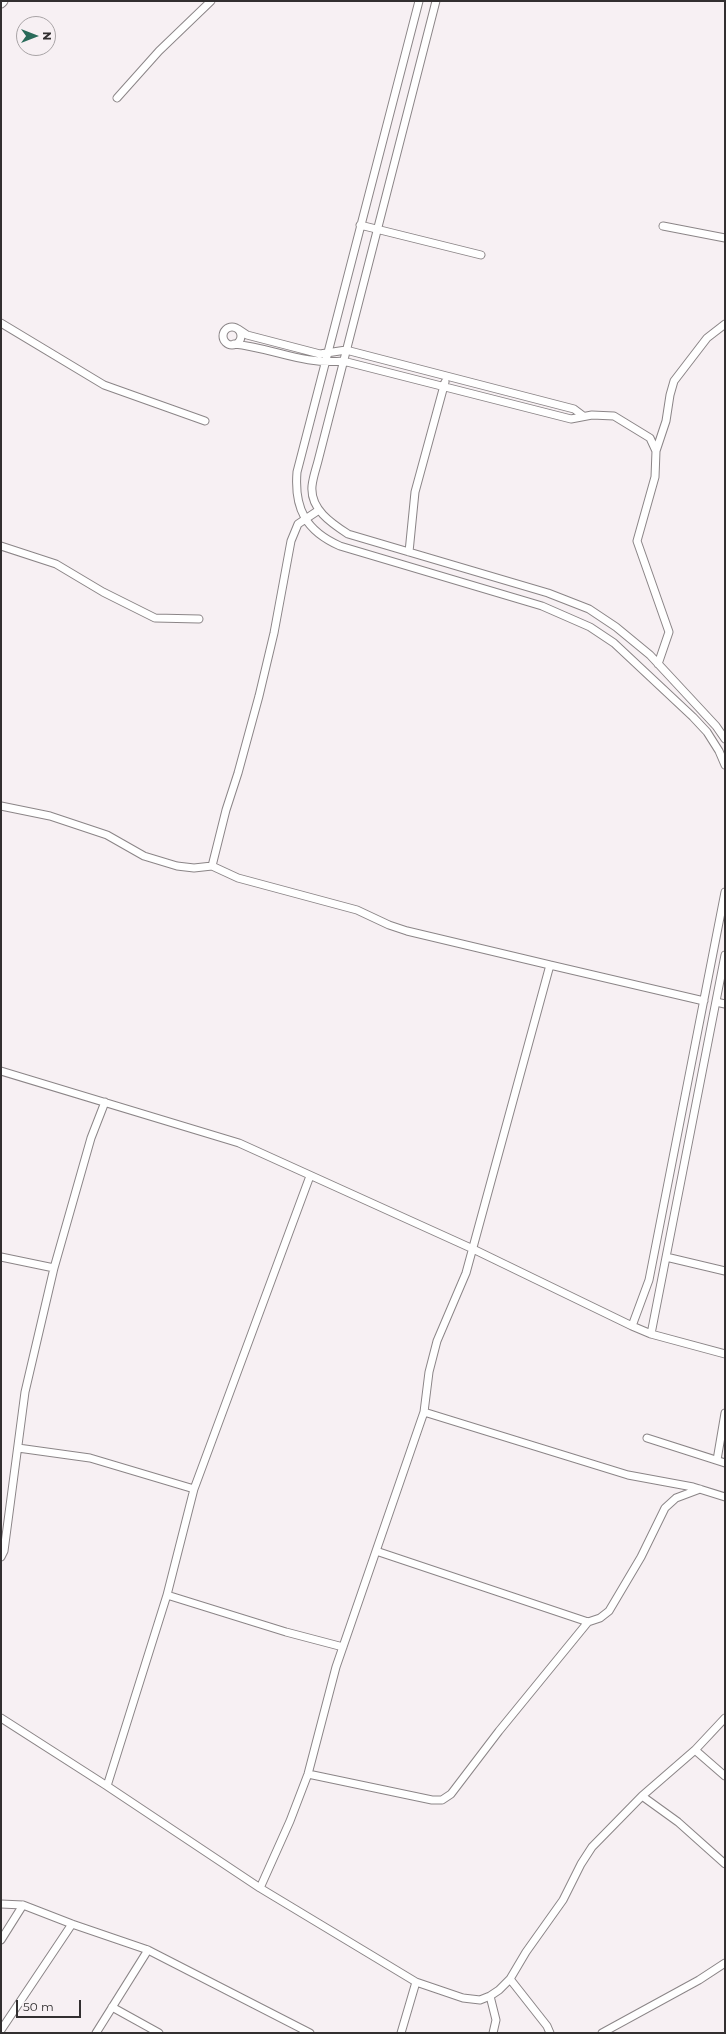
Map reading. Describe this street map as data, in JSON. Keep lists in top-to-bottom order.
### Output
{
  "scale_bar": "50 m",
  "north": "right"
}
